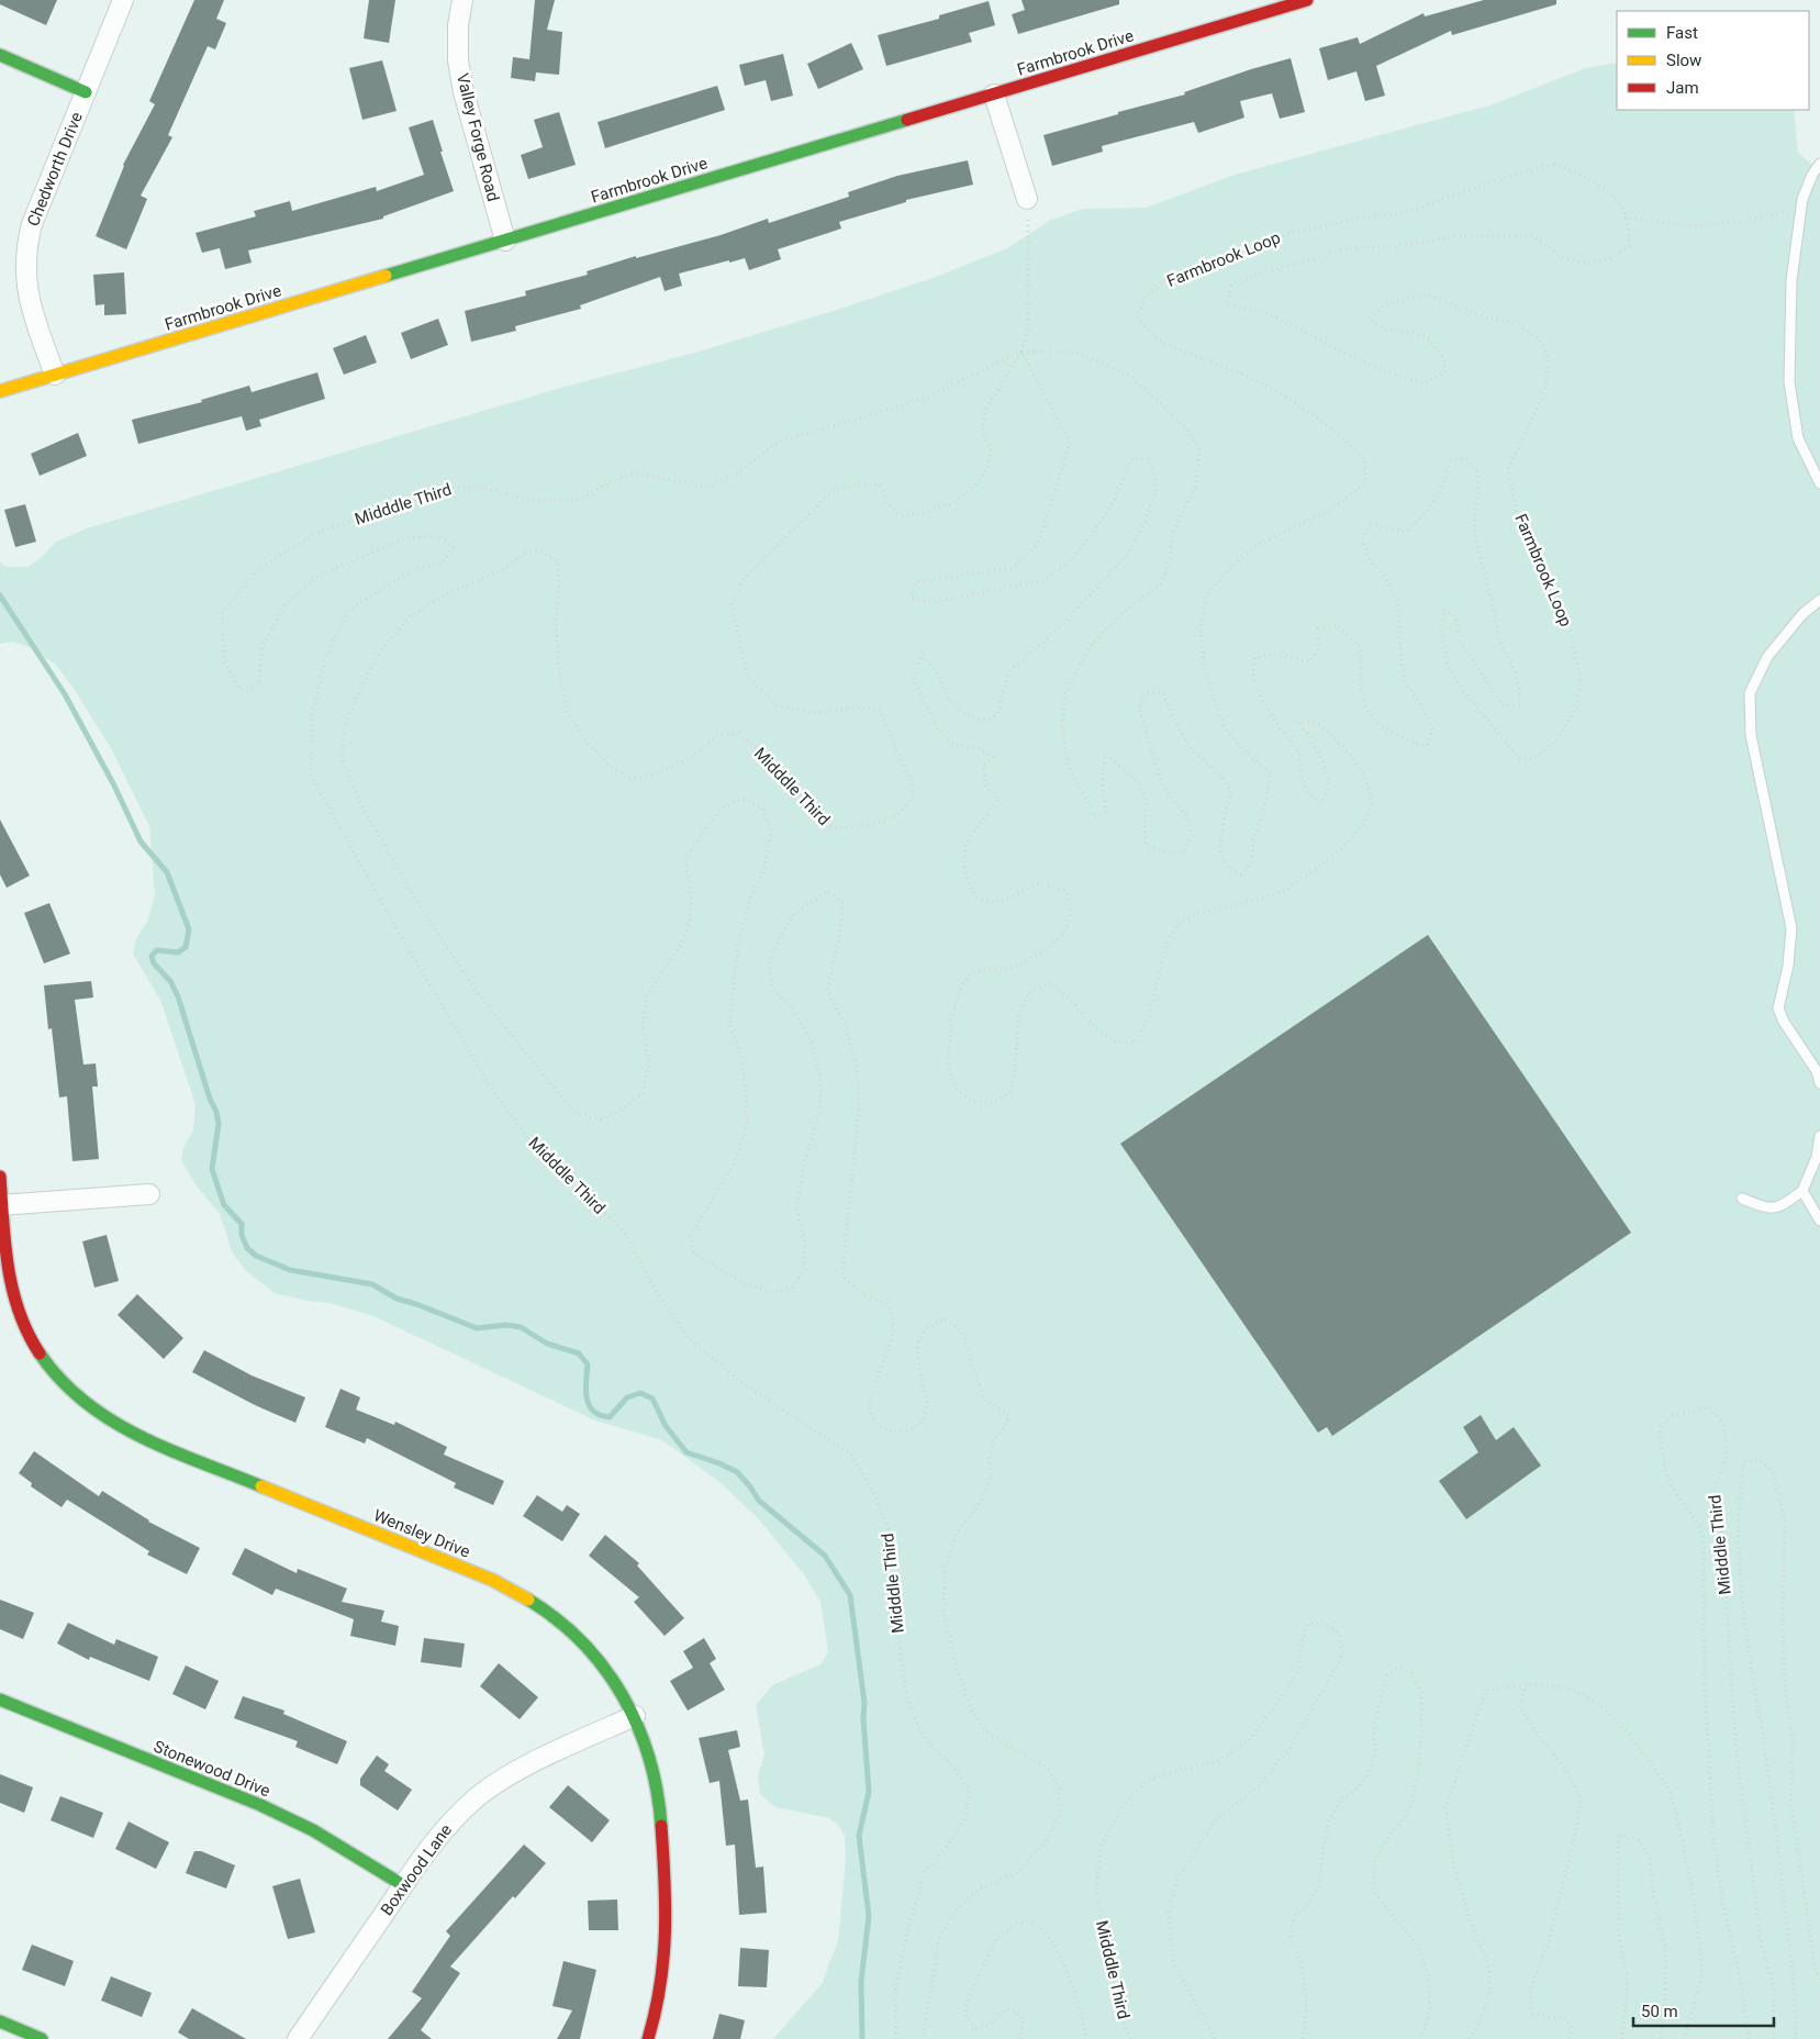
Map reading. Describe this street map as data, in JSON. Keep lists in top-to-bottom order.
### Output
{
  "streets": {
    "street": [
      "Farmbrook Drive",
      "Valley Forge Road",
      "Chedworth Drive",
      "Wensley Drive",
      "Stonewood Drive",
      "Boxwood Lane"
    ],
    "path": ["Farmbrook Loop", "Midddle Third"]
  },
  "crossings": [
    ["Farmbrook Drive", "Valley Forge Road"],
    ["Farmbrook Drive", "Chedworth Drive"],
    ["Farmbrook Loop", "Midddle Third"],
    ["Wensley Drive", "Boxwood Lane"],
    ["Stonewood Drive", "Boxwood Lane"]
  ],
  "legend": ["Fast", "Slow", "Jam"],
  "scale_bar": "50 m"
}
